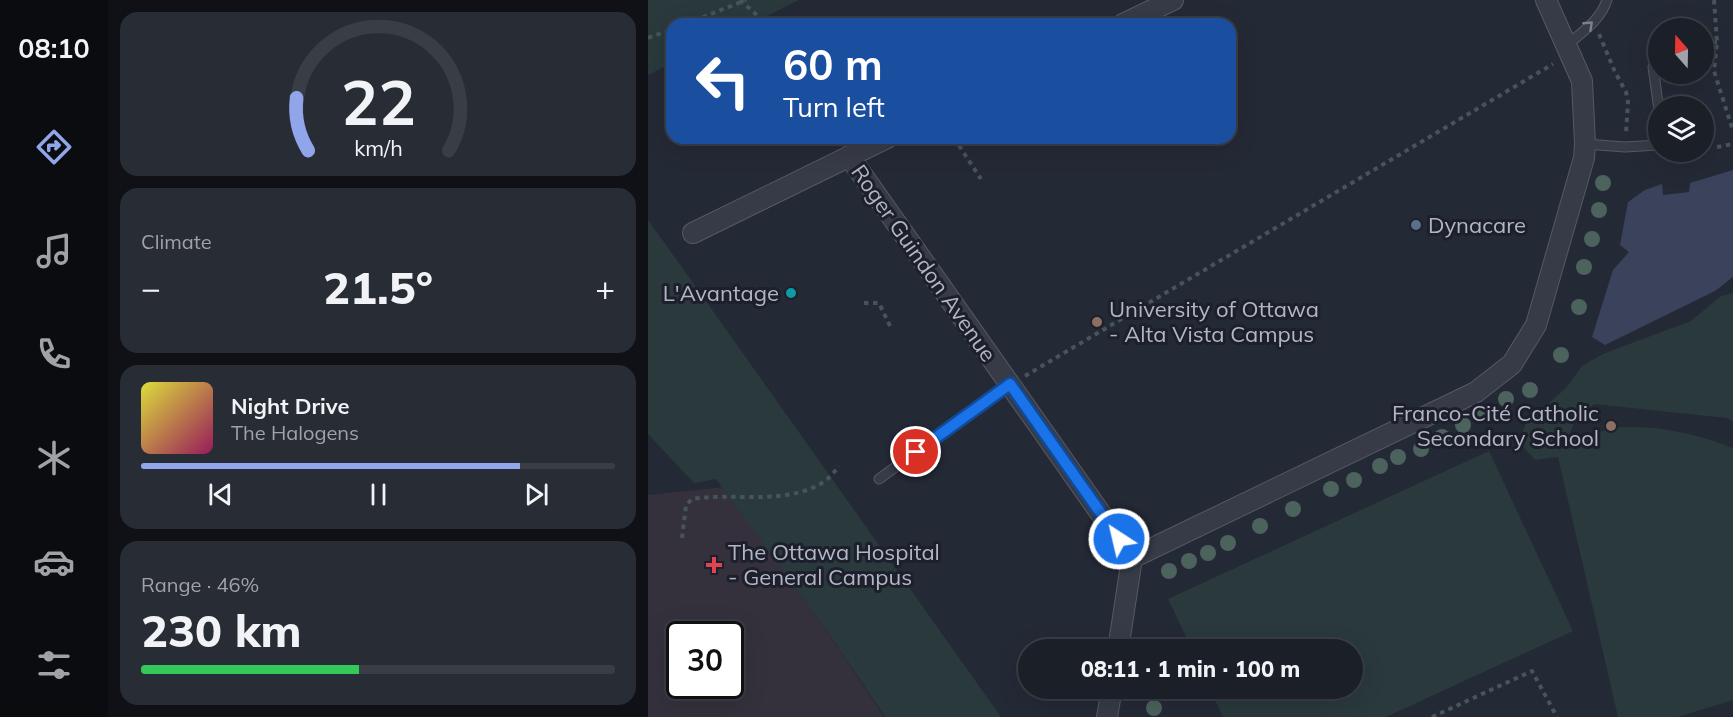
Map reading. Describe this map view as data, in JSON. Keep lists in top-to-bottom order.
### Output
{
  "streets": {
    "street": ["Roger Guindon Avenue"]
  },
  "places": {
    "other": [
      "Dynacare",
      "L'Avantage",
      "University of Ottawa - Alta Vista Campus",
      "Franco-Cité Catholic Secondary School"
    ],
    "health": ["The Ottawa Hospital - General Campus"]
  },
  "north": "top",
  "page": {
    "tabs": "08:10",
    "turn": ["60 m", "Turn left"],
    "tile": [
      "Climate",
      ["Range · 46%", "230 km"]
    ],
    "heat": ["−", "21.5°", "+"],
    "song": ["Night Drive", "The Halogens"],
    "limit": "30",
    "trip": "08:11 · 1 min · 100 m",
    "gauge": ["22", "km/h"]
  }
}
